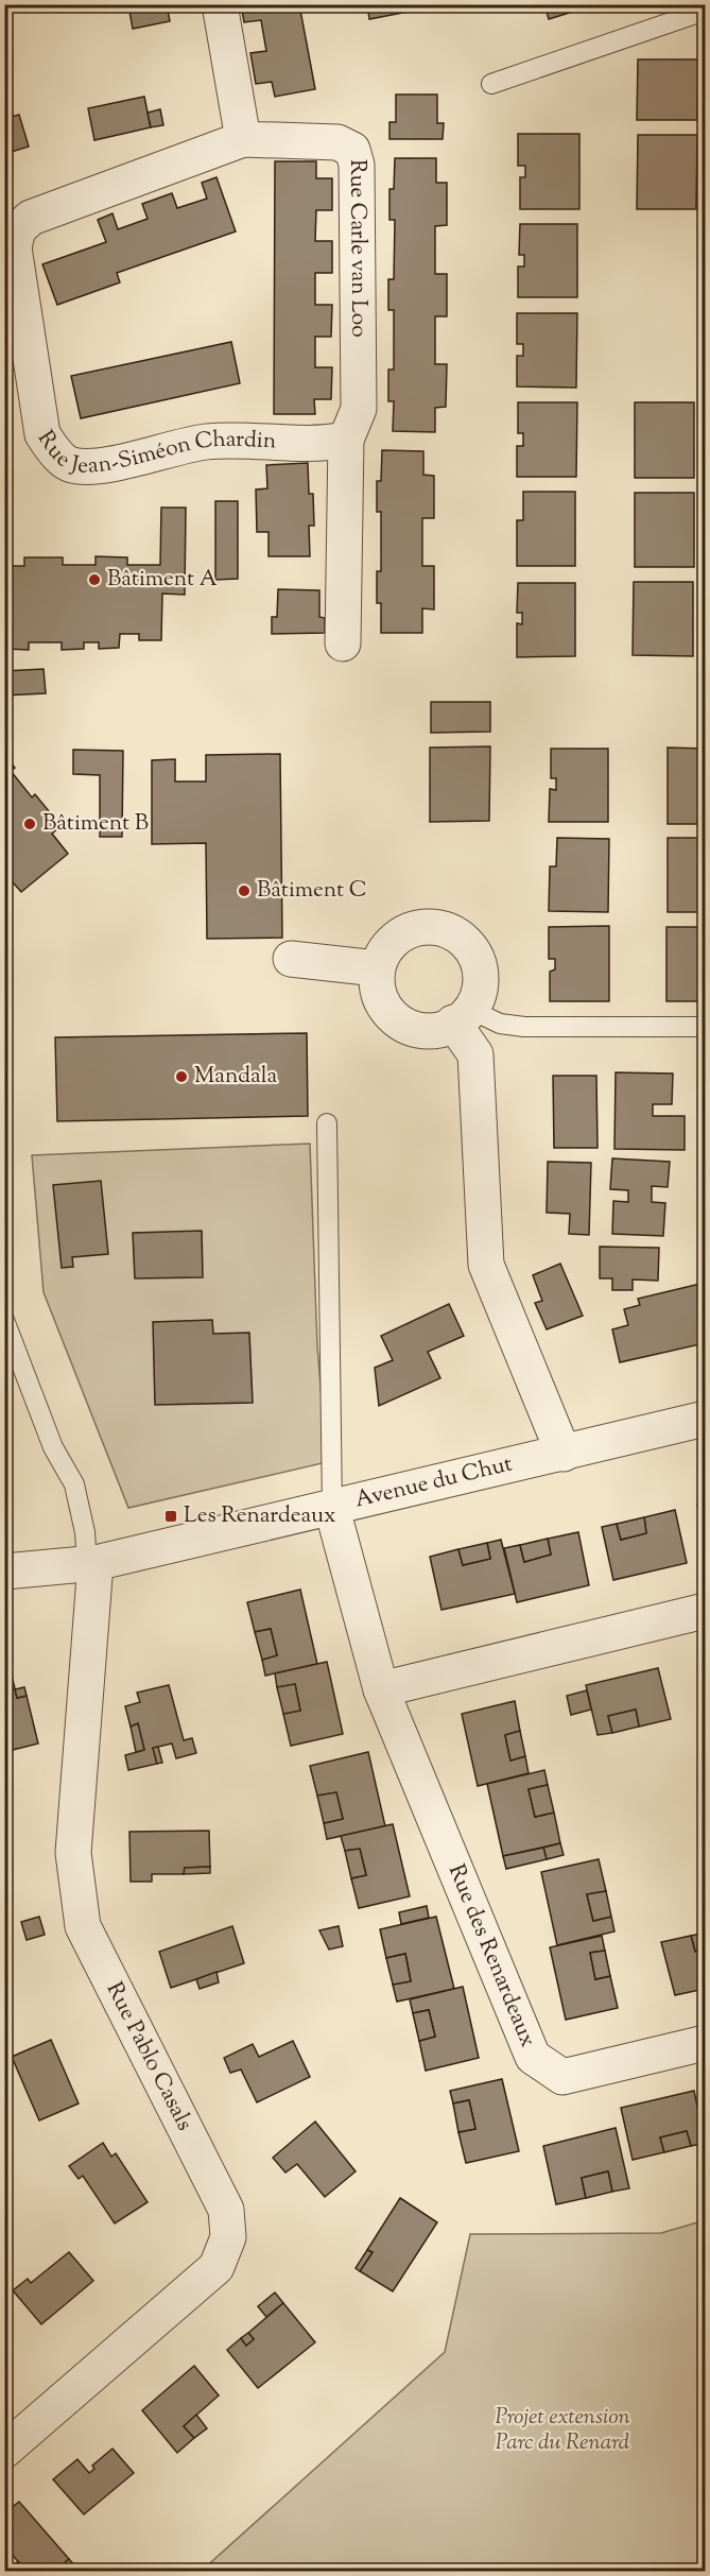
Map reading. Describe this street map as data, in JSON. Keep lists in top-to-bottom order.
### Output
{
  "streets": {
    "street": [
      "Rue Carle van Loo",
      "Rue Jean-Siméon Chardin",
      "Avenue du Chut",
      "Rue des Renardeaux",
      "Rue Pablo Casals"
    ]
  },
  "crossings": [
    ["Rue Carle van Loo", "Rue Jean-Siméon Chardin"],
    ["Avenue du Chut", "Rue des Renardeaux"],
    ["Avenue du Chut", "Rue Pablo Casals"]
  ],
  "parks": ["Projet extension Parc du Renard"],
  "places": {
    "other": [
      "Bâtiment A",
      "Bâtiment B",
      "Bâtiment C",
      "Mandala"
    ],
    "transit": ["Les Renardeaux"]
  }
}
